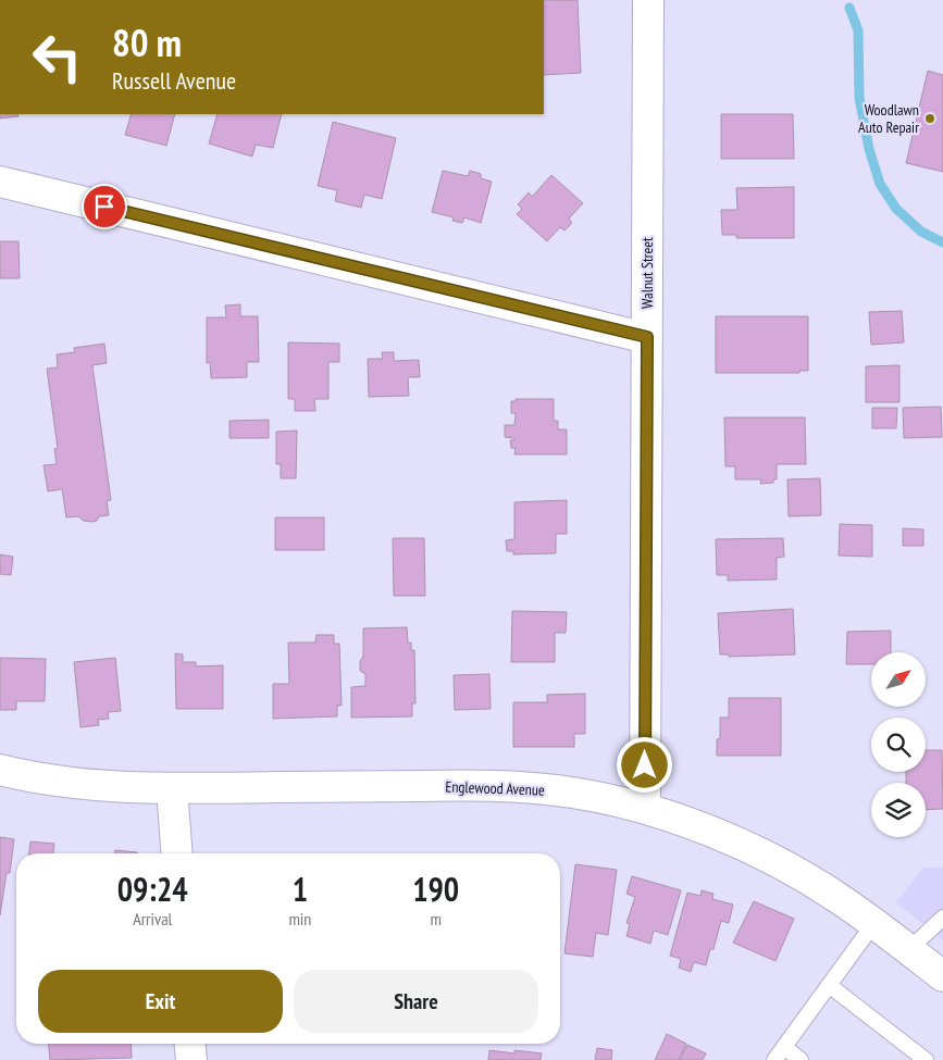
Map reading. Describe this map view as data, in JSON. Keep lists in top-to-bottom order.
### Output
{
  "streets": {
    "street": ["Walnut Street", "Englewood Avenue"]
  },
  "crossings": [
    ["Walnut Street", "Englewood Avenue"]
  ],
  "places": ["Woodlawn Auto Repair"],
  "north": "top right",
  "page": {
    "turn": ["80 m", "Russell Avenue"],
    "eta": [
      "09:24",
      "Arrival",
      "1",
      "min",
      "190",
      "m"
    ],
    "buttons": ["Exit", "Share"]
  }
}
